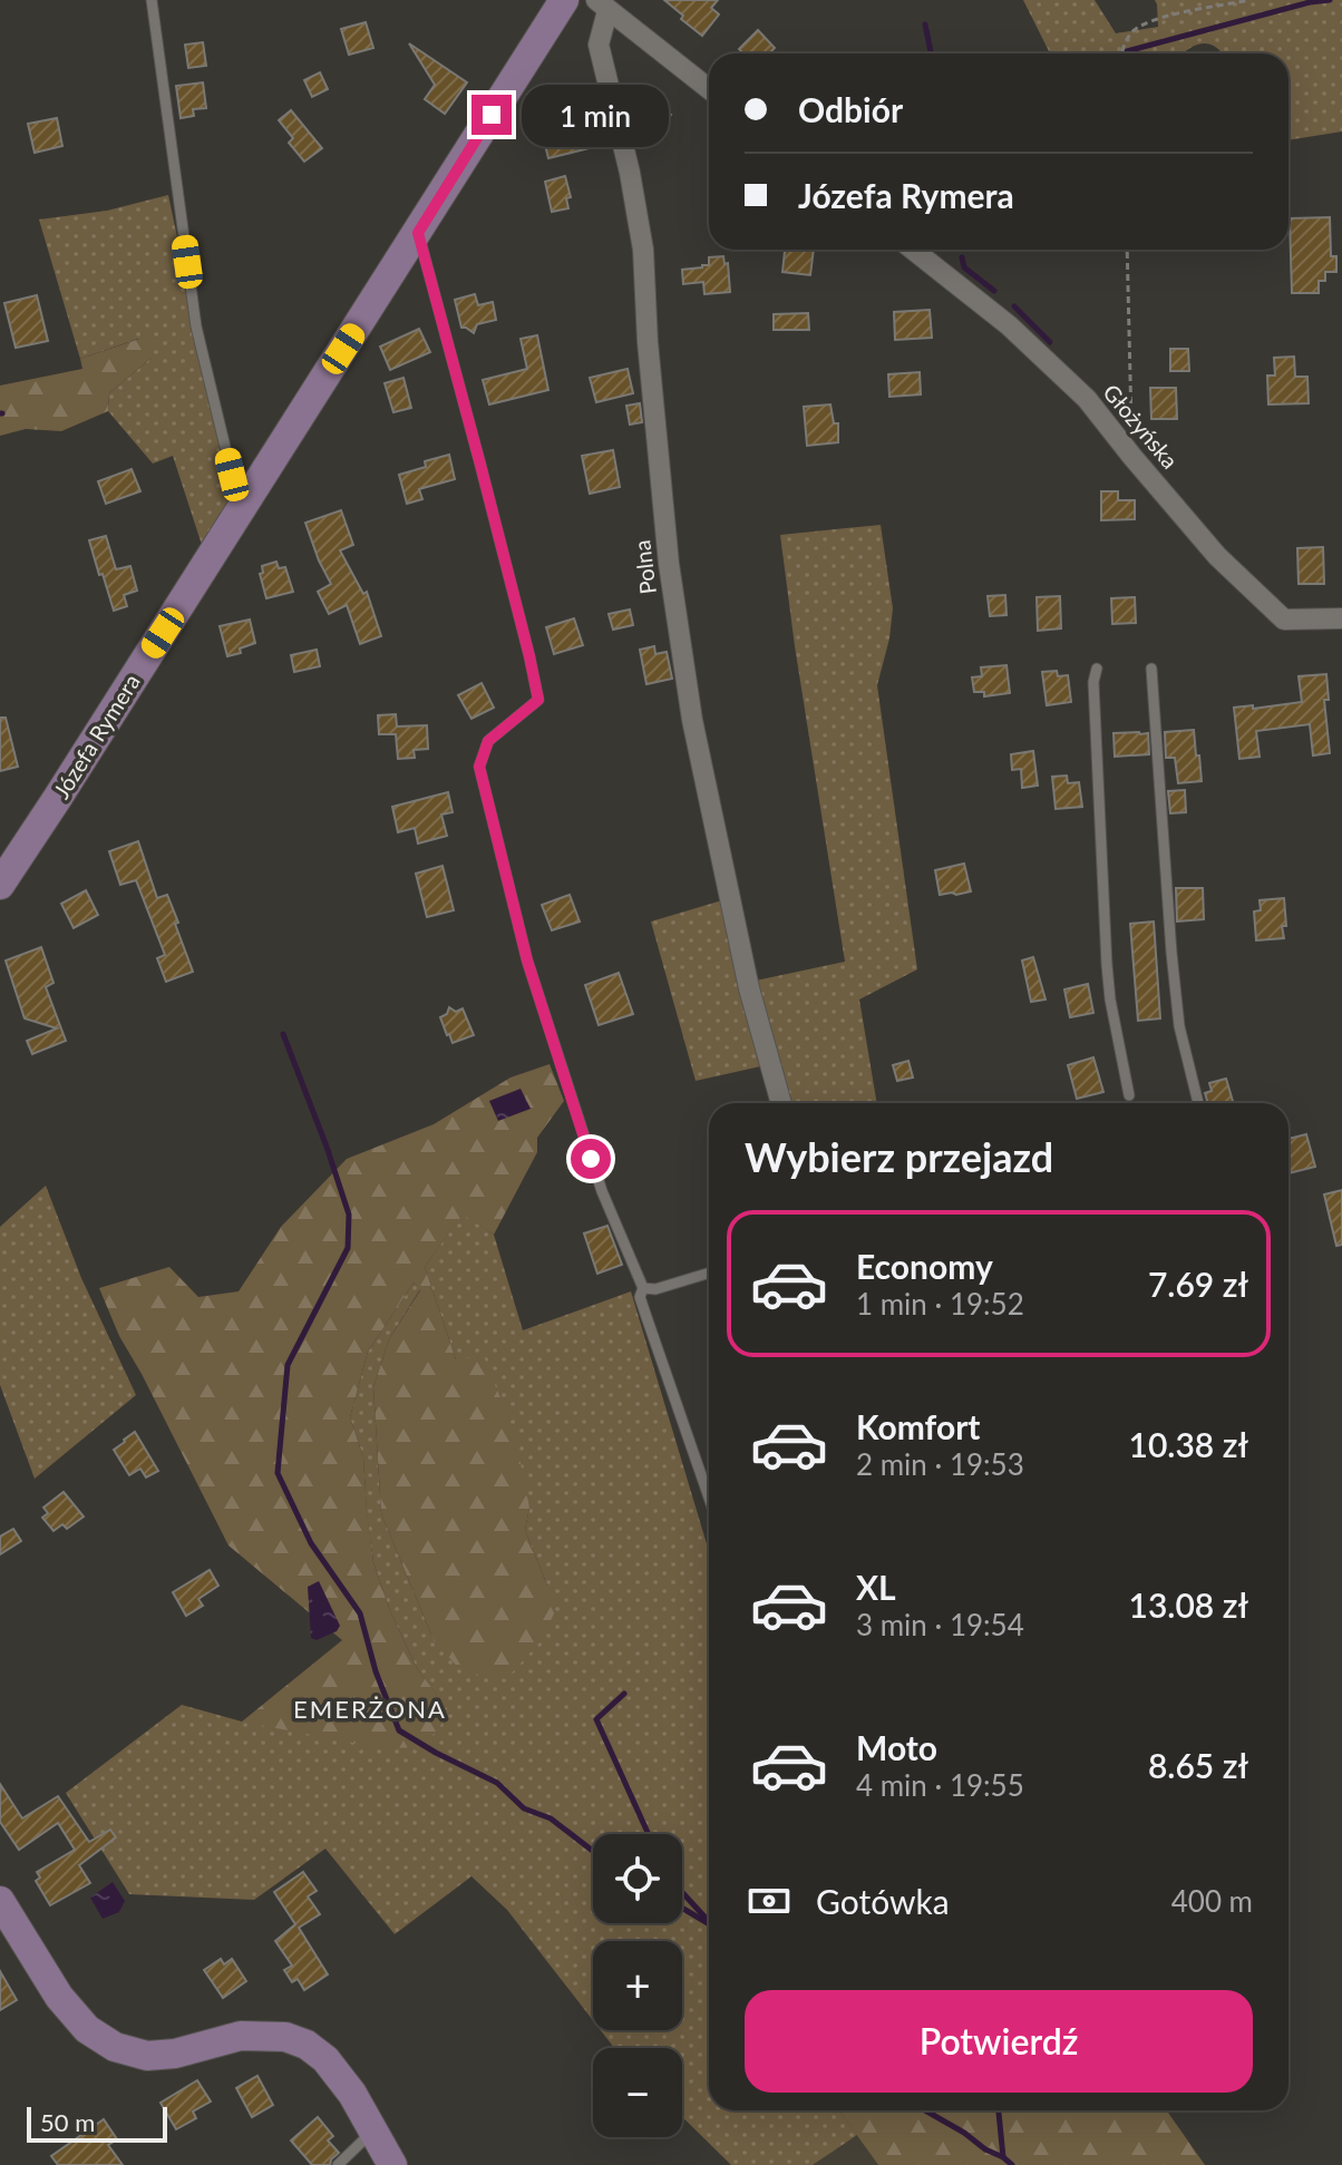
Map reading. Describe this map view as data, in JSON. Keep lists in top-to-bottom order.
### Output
{
  "streets": {
    "street": ["Głożyńska", "Polna", "Józefa Rymera"]
  },
  "districts": ["EMERŻONA"],
  "scale_bar": "50 m",
  "page": {
    "banner": ["Odbiór", "Józefa Rymera"],
    "bubble": "1 min",
    "heading": "Wybierz przejazd",
    "list": [
      {
        "name": "Economy",
        "note": "1 min · 19:52",
        "value": "7.69 zł"
      },
      {
        "name": "Komfort",
        "note": "2 min · 19:53",
        "value": "10.38 zł"
      },
      {
        "name": "XL",
        "note": "3 min · 19:54",
        "value": "13.08 zł"
      },
      {
        "name": "Moto",
        "note": "4 min · 19:55",
        "value": "8.65 zł"
      }
    ],
    "map_buttons": ["+", "−"],
    "pay": ["Gotówka", "400 m"],
    "buttons": "Potwierdź",
    "scale": "50 m"
  }
}
